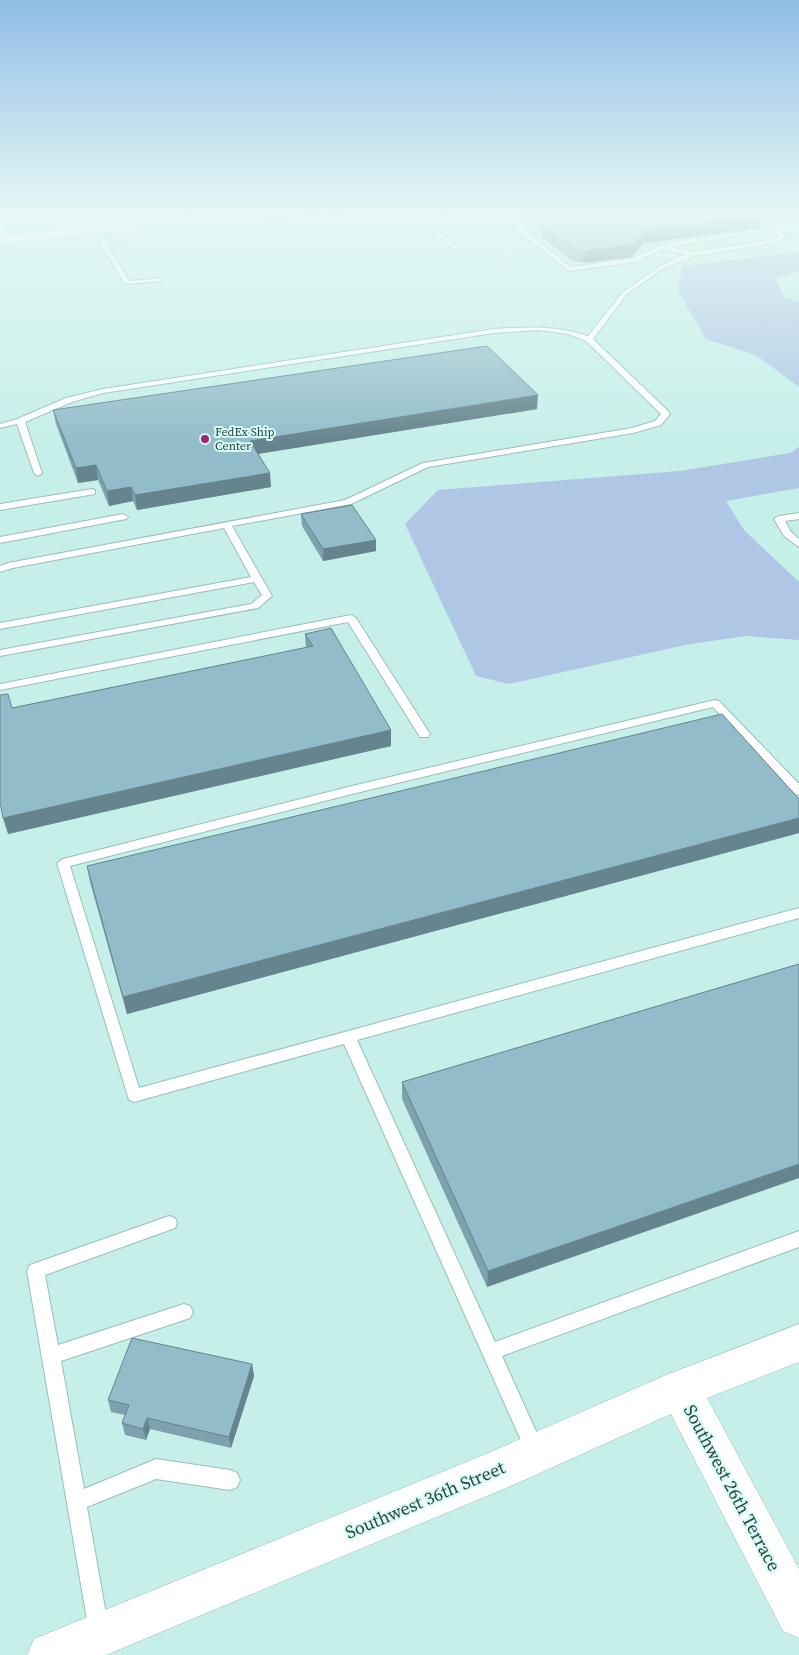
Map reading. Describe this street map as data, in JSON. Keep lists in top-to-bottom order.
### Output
{
  "streets": {
    "street": ["Southwest 26th Terrace", "Southwest 36th Street"]
  },
  "crossings": [
    ["Southwest 26th Terrace", "Southwest 36th Street"]
  ],
  "places": ["FedEx Ship Center"]
}
